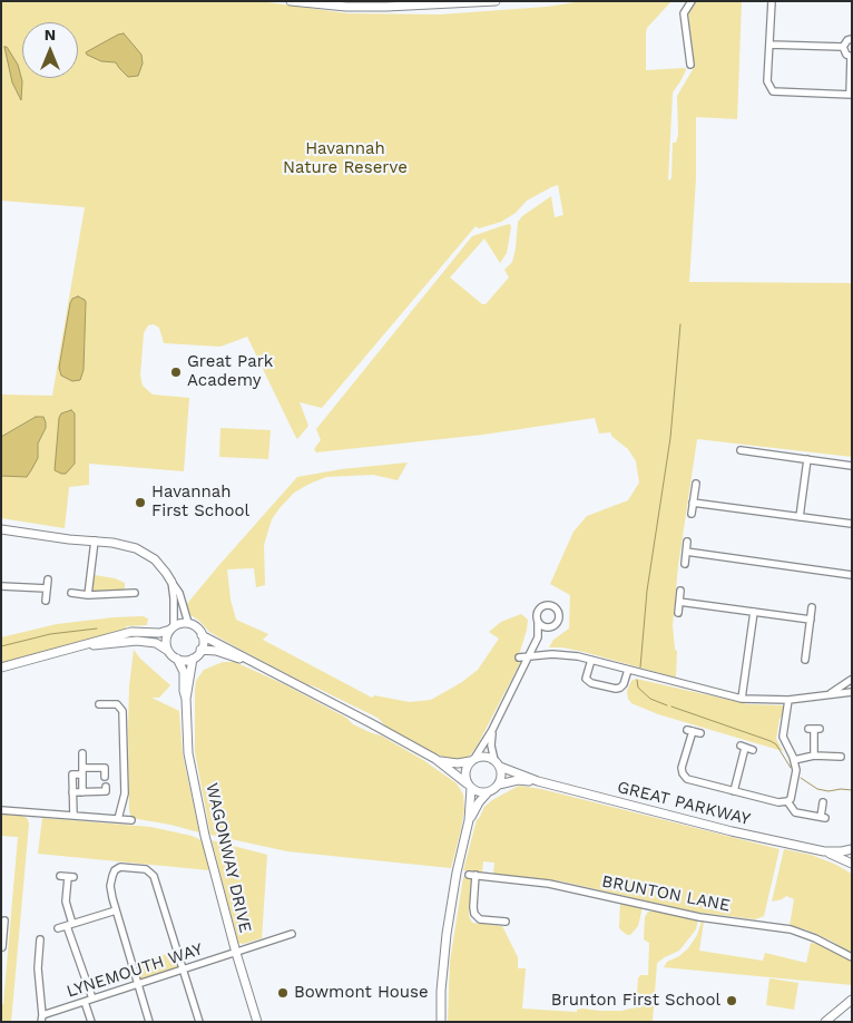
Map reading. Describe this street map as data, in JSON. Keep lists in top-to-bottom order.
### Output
{
  "streets": {
    "street": [
      "GREAT PARKWAY",
      "WAGONWAY DRIVE",
      "BRUNTON LANE",
      "LYNEMOUTH WAY"
    ]
  },
  "crossings": [
    ["WAGONWAY DRIVE", "LYNEMOUTH WAY"]
  ],
  "parks": ["Havannah Nature Reserve"],
  "places": [
    "Great Park Academy",
    "Havannah First School",
    "Bowmont House",
    "Brunton First School"
  ],
  "north": "top"
}
